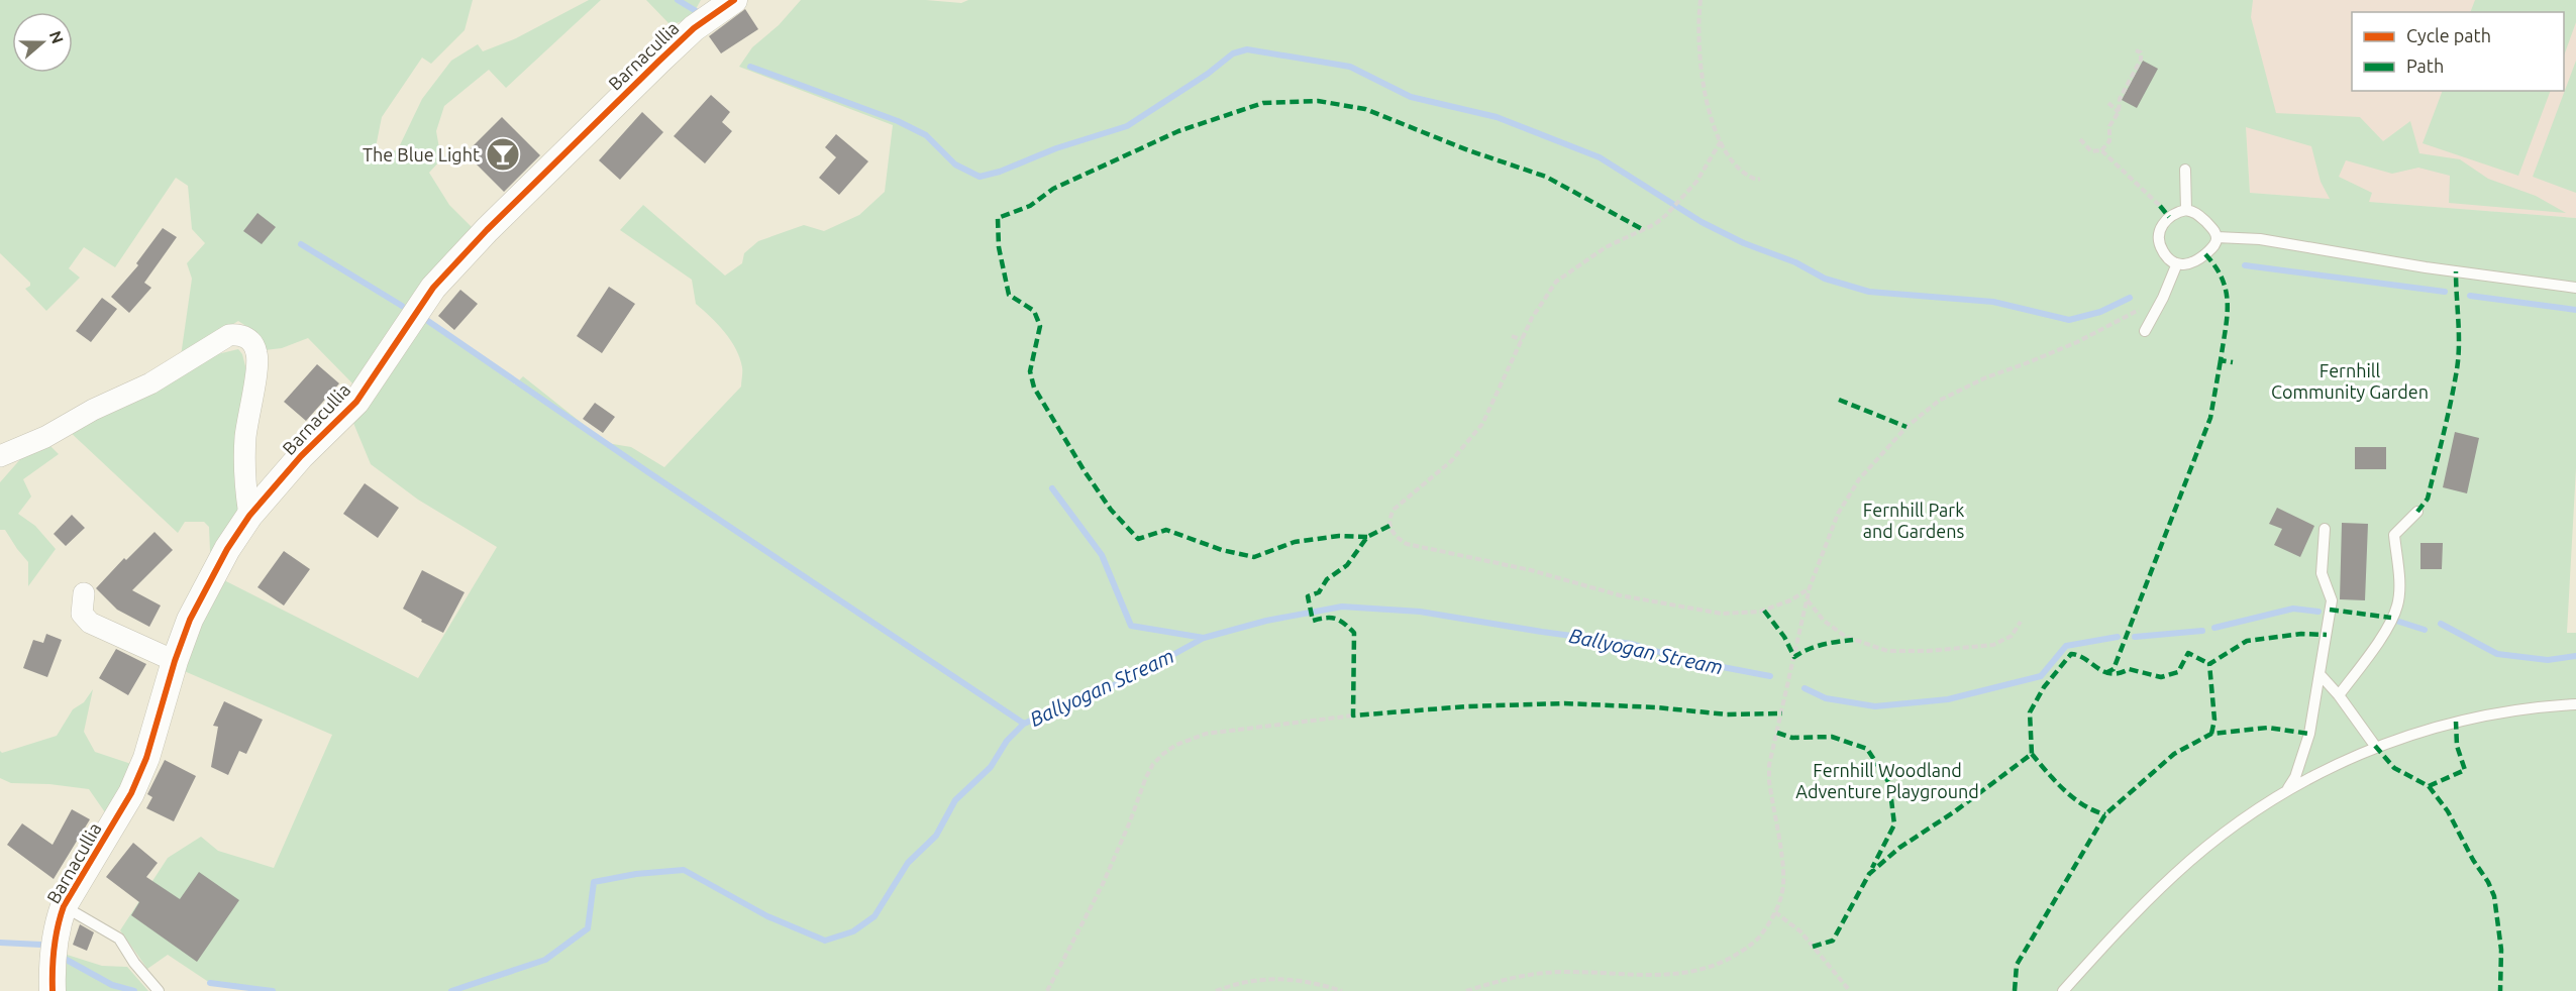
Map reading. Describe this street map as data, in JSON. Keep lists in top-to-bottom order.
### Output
{
  "streets": {
    "street": ["Barnacullia"]
  },
  "water": ["Ballyogan Stream"],
  "parks": ["Fernhill Community Garden", "Fernhill Park and Gardens", "Fernhill Woodland Adventure Playground"],
  "places": {
    "bar": ["The Blue Light"]
  },
  "legend": ["Cycle path", "Path"],
  "north": "right"
}
